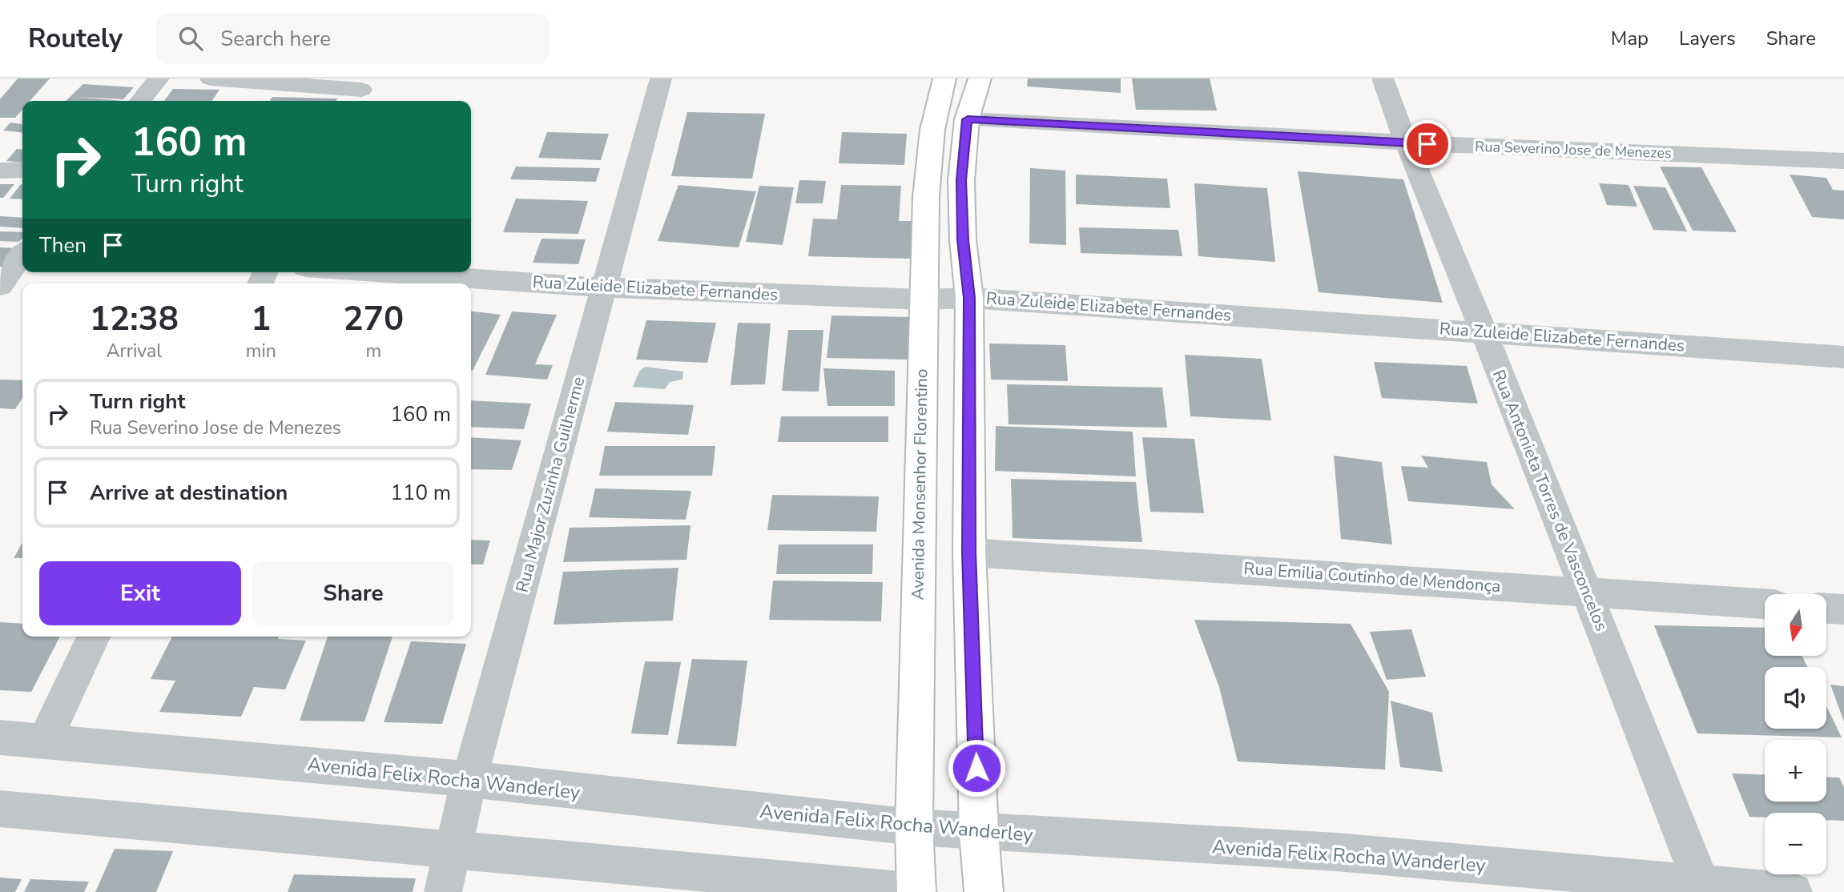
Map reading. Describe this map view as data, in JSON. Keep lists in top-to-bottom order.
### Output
{
  "streets": {
    "main road": ["Avenida Monsenhor Florentino"],
    "street": [
      "Rua Severino Jose de Menezes",
      "Rua Zuleide Elizabete Fernandes",
      "Rua Major Zuzinha Guilherme",
      "Rua Antonieta Torres de Vasconcelos",
      "Rua Emilia Coutinho de Mendonça",
      "Avenida Felix Rocha Wanderley"
    ]
  },
  "crossings": [
    ["Rua Severino Jose de Menezes", "Rua Antonieta Torres de Vasconcelos"],
    ["Rua Zuleide Elizabete Fernandes", "Rua Major Zuzinha Guilherme"],
    ["Rua Zuleide Elizabete Fernandes", "Avenida Monsenhor Florentino"],
    ["Rua Zuleide Elizabete Fernandes", "Rua Antonieta Torres de Vasconcelos"],
    ["Rua Major Zuzinha Guilherme", "Avenida Felix Rocha Wanderley"],
    ["Avenida Monsenhor Florentino", "Avenida Felix Rocha Wanderley"],
    ["Rua Antonieta Torres de Vasconcelos", "Rua Emilia Coutinho de Mendonça"],
    ["Rua Antonieta Torres de Vasconcelos", "Avenida Felix Rocha Wanderley"]
  ],
  "north": "bottom",
  "page": {
    "header": "Routely",
    "search": "Search here",
    "nav": ["Map", "Layers", "Share"],
    "turn": ["160 m", "Turn right"],
    "then": "Then",
    "eta": [
      "12:38",
      "Arrival",
      "1",
      "min",
      "270",
      "m"
    ],
    "list": [
      {
        "name": "Turn right",
        "note": "Rua Severino Jose de Menezes",
        "value": "160 m"
      },
      {
        "name": "Arrive at destination",
        "value": "110 m"
      }
    ],
    "buttons": ["Exit", "Share"],
    "map_buttons": ["+", "−"]
  }
}
